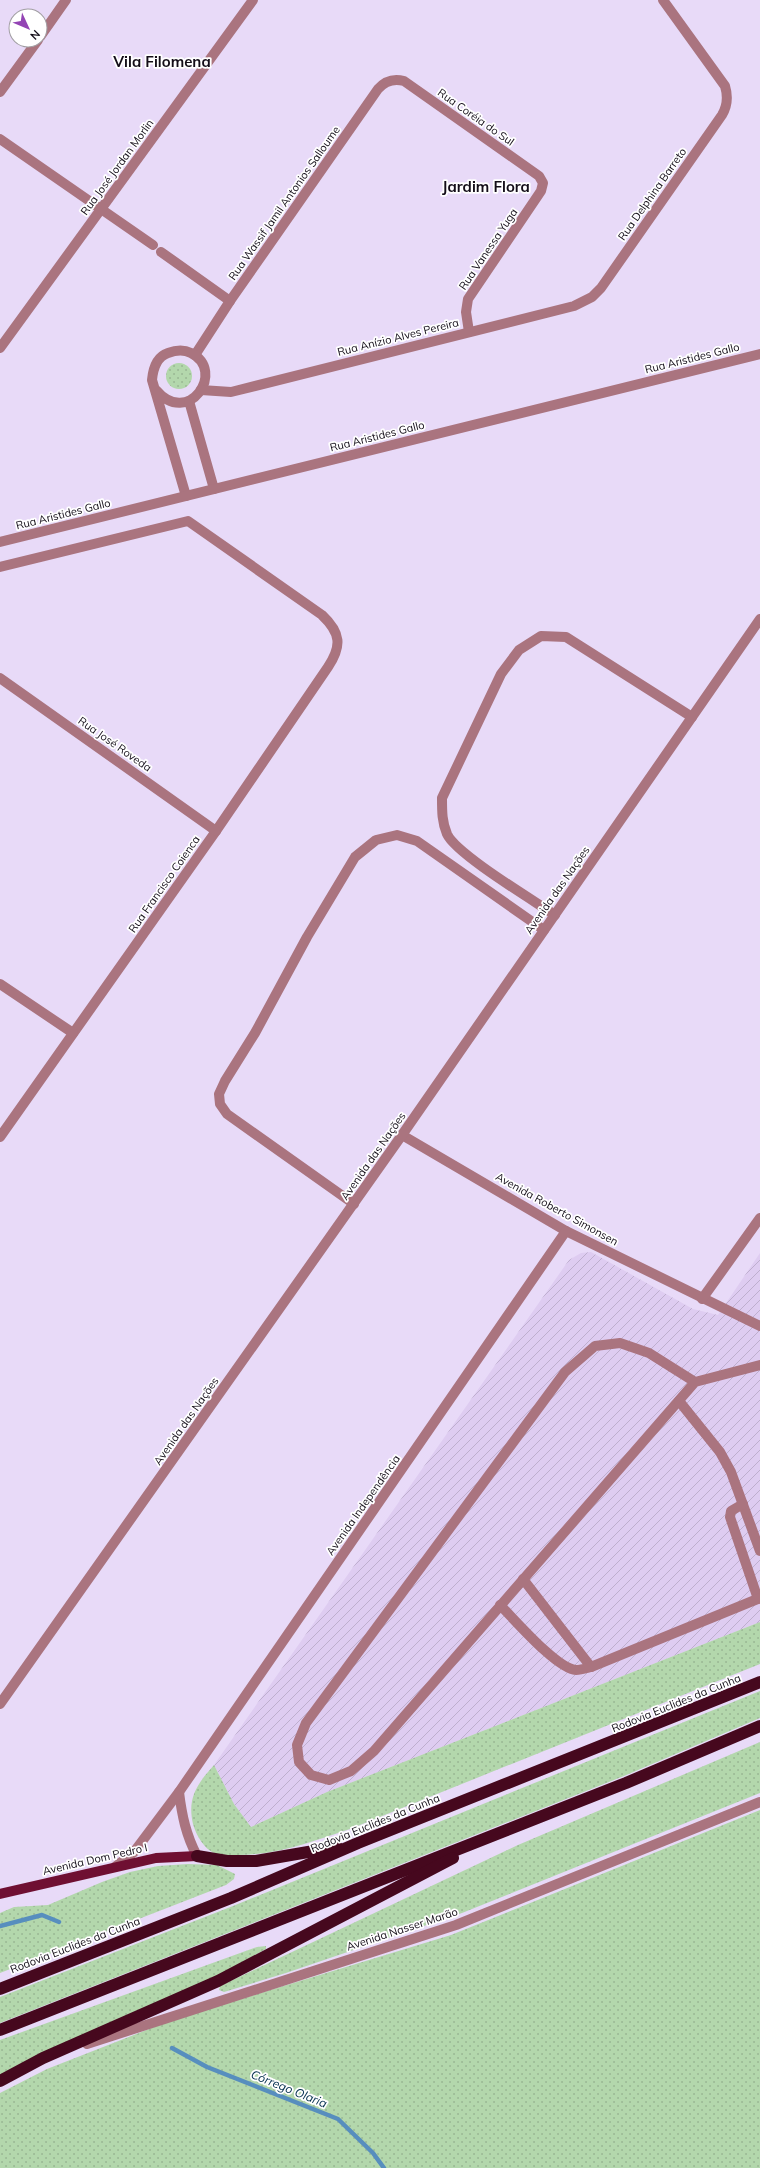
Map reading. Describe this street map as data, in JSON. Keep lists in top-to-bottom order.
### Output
{
  "streets": {
    "highway": ["Rodovia Euclides da Cunha"],
    "main road": ["Avenida Dom Pedro I"],
    "street": [
      "Rua Coréia do Sul",
      "Rua José Jordan Morlin",
      "Rua Delphina Barreto",
      "Rua Wassif Jamil Antonios Salloume",
      "Rua Vanessa Yuga",
      "Rua Anízio Alves Pereira",
      "Rua Aristides Gallo",
      "Rua José Roveda",
      "Rua Francisco Coienca",
      "Avenida das Nações",
      "Avenida Roberto Simonsen",
      "Avenida Independência",
      "Avenida Nasser Marão"
    ]
  },
  "crossings": [
    ["Rua Coréia do Sul", "Rua Wassif Jamil Antonios Salloume"],
    ["Rua Coréia do Sul", "Rua Vanessa Yuga"],
    ["Rua Delphina Barreto", "Rua Anízio Alves Pereira"],
    ["Rua Wassif Jamil Antonios Salloume", "Rua Anízio Alves Pereira"],
    ["Rua Vanessa Yuga", "Rua Anízio Alves Pereira"],
    ["Rua José Roveda", "Rua Francisco Coienca"],
    ["Avenida das Nações", "Avenida Roberto Simonsen"],
    ["Avenida Roberto Simonsen", "Avenida Independência"],
    ["Avenida Independência", "Avenida Dom Pedro I"]
  ],
  "districts": ["Vila Filomena", "Jardim Flora"],
  "water": ["Córrego Olaria"],
  "north": "bottom right"
}
